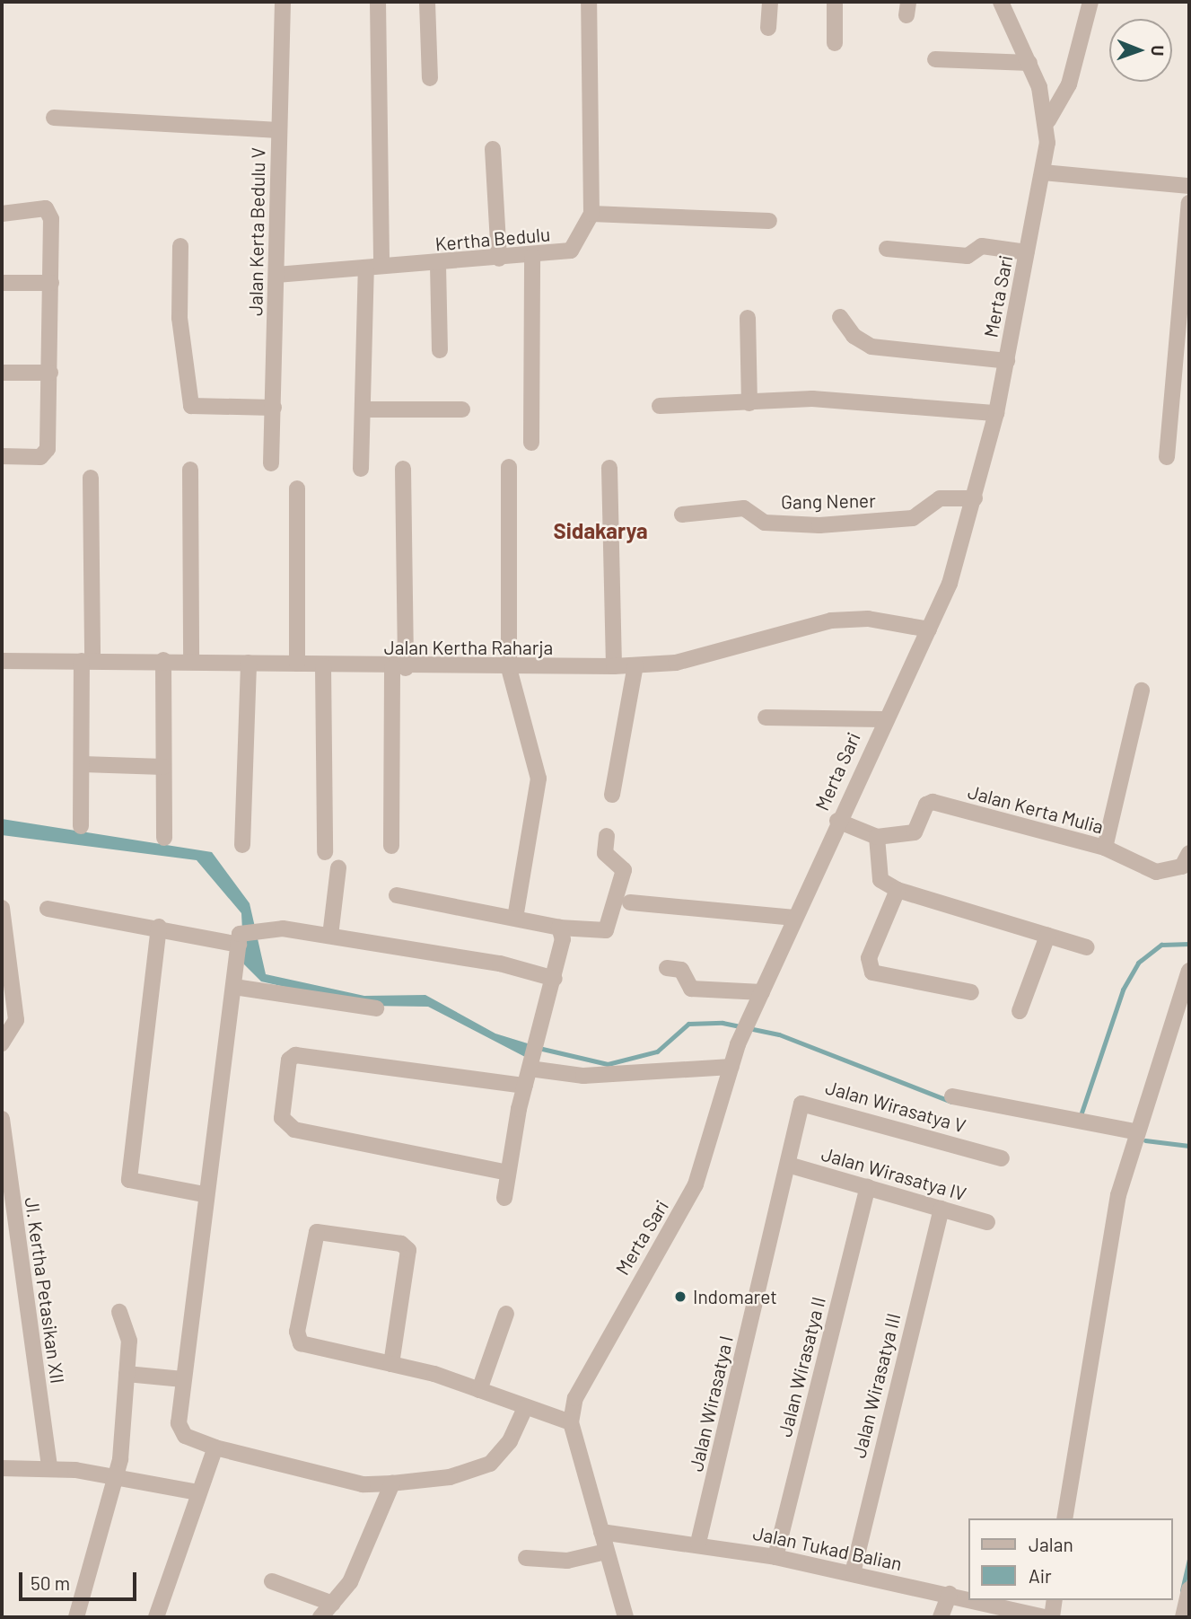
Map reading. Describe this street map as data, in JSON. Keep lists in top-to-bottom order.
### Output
{
  "streets": {
    "street": [
      "Jalan Kerta Bedulu V",
      "Kertha Bedulu",
      "Merta Sari",
      "Gang Nener",
      "Jalan Kertha Raharja",
      "Jalan Kerta Mulia",
      "Jalan Wirasatya V",
      "Jalan Wirasatya IV",
      "Jl. Kertha Petasikan XII",
      "Jalan Wirasatya II",
      "Jalan Wirasatya III",
      "Jalan Wirasatya I",
      "Jalan Tukad Balian"
    ]
  },
  "crossings": [
    ["Jalan Kerta Bedulu V", "Kertha Bedulu"],
    ["Merta Sari", "Gang Nener"],
    ["Merta Sari", "Jalan Kertha Raharja"],
    ["Merta Sari", "Jalan Kerta Mulia"],
    ["Jalan Wirasatya V", "Jalan Wirasatya IV"],
    ["Jalan Wirasatya V", "Jalan Wirasatya I"],
    ["Jalan Wirasatya IV", "Jalan Wirasatya II"],
    ["Jalan Wirasatya IV", "Jalan Wirasatya III"],
    ["Jalan Wirasatya IV", "Jalan Wirasatya I"],
    ["Jalan Wirasatya II", "Jalan Tukad Balian"],
    ["Jalan Wirasatya III", "Jalan Tukad Balian"],
    ["Jalan Wirasatya I", "Jalan Tukad Balian"]
  ],
  "districts": ["Sidakarya"],
  "places": ["Indomaret"],
  "legend": ["Jalan", "Air"],
  "scale_bar": "50 m",
  "north": "right"
}
